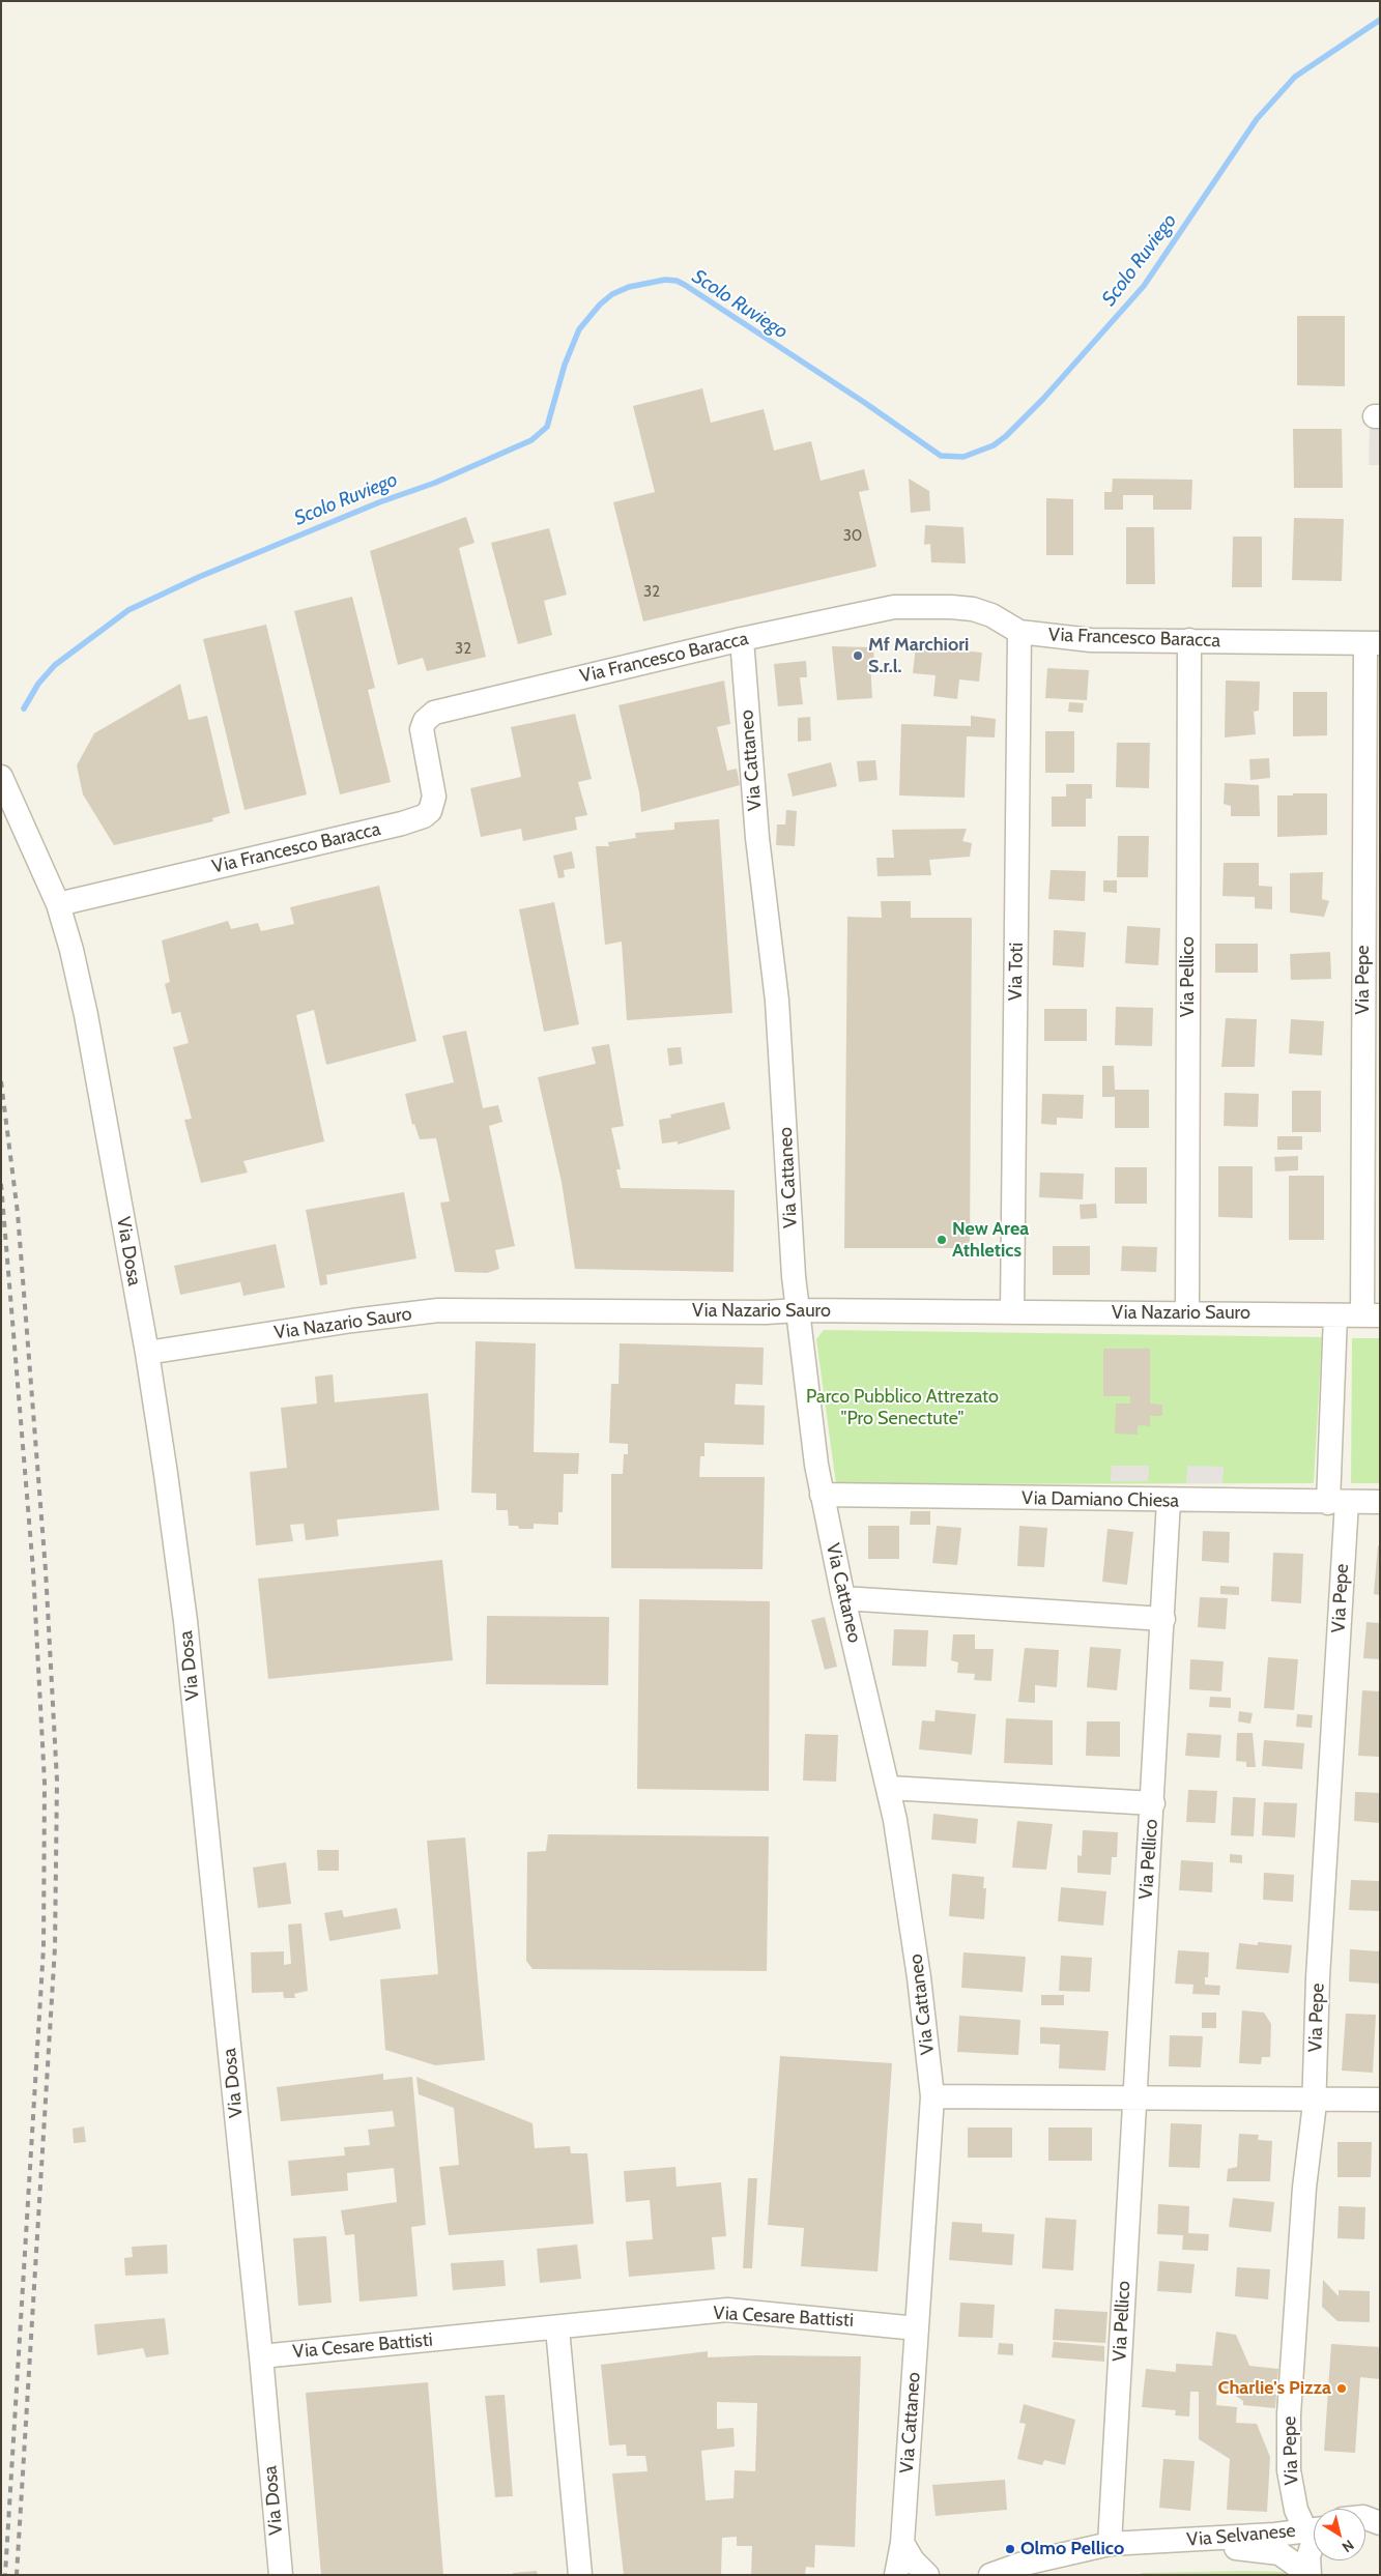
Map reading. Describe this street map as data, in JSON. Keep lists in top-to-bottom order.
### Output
{
  "streets": {
    "street": [
      "Via Francesco Baracca",
      "Via Cattaneo",
      "Via Toti",
      "Via Pellico",
      "Via Pepe",
      "Via Dosa",
      "Via Nazario Sauro",
      "Via Damiano Chiesa",
      "Via Cesare Battisti",
      "Via Selvanese"
    ]
  },
  "crossings": [
    ["Via Francesco Baracca", "Via Cattaneo"],
    ["Via Francesco Baracca", "Via Toti"],
    ["Via Francesco Baracca", "Via Pellico"],
    ["Via Francesco Baracca", "Via Pepe"],
    ["Via Francesco Baracca", "Via Dosa"],
    ["Via Cattaneo", "Via Nazario Sauro"],
    ["Via Cattaneo", "Via Damiano Chiesa"],
    ["Via Cattaneo", "Via Cesare Battisti"],
    ["Via Toti", "Via Nazario Sauro"],
    ["Via Pellico", "Via Nazario Sauro"],
    ["Via Pellico", "Via Damiano Chiesa"],
    ["Via Pellico", "Via Selvanese"],
    ["Via Pepe", "Via Nazario Sauro"],
    ["Via Pepe", "Via Damiano Chiesa"],
    ["Via Dosa", "Via Nazario Sauro"],
    ["Via Dosa", "Via Cesare Battisti"]
  ],
  "water": ["Scolo Ruviego"],
  "parks": ["Parco Pubblico Attrezato \"Pro Senectute\""],
  "places": [
    "Mf Marchiori S.r.l.",
    "New Area Athletics",
    "Charlie's Pizza",
    "Olmo Pellico"
  ],
  "house_numbers": ["30", "32", "32"],
  "north": "bottom right"
}
